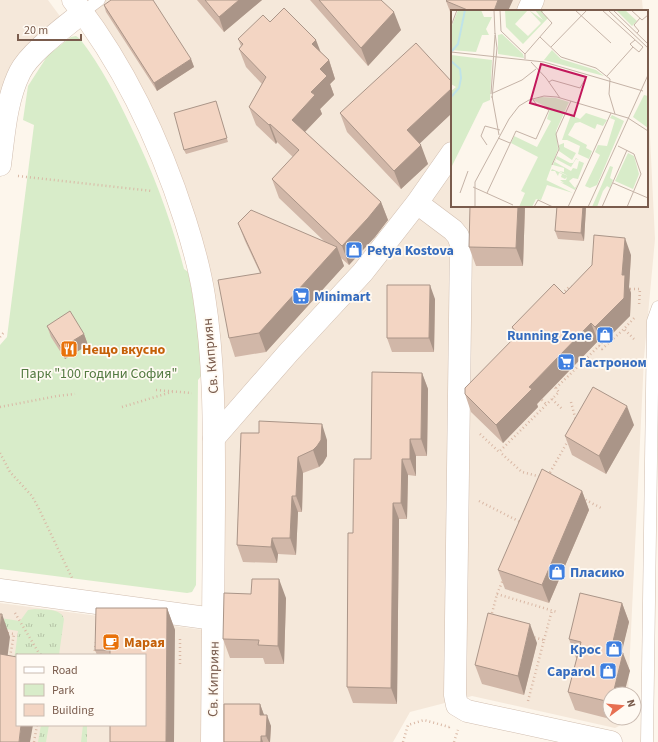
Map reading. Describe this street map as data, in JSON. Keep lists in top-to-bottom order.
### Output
{
  "streets": {
    "street": ["Св. Киприян"]
  },
  "parks": ["Парк \"100 години София\""],
  "places": {
    "shop": [
      "Petya Kostova",
      "Running Zone",
      "Пласико",
      "Крос",
      "Caparol"
    ],
    "supermarket": ["Minimart", "Гастроном"],
    "restaurant": ["Нещо вкусно"],
    "cafe": ["Марая"]
  },
  "legend": ["Road", "Park", "Building"],
  "scale_bar": "20 m",
  "north": "right"
}
